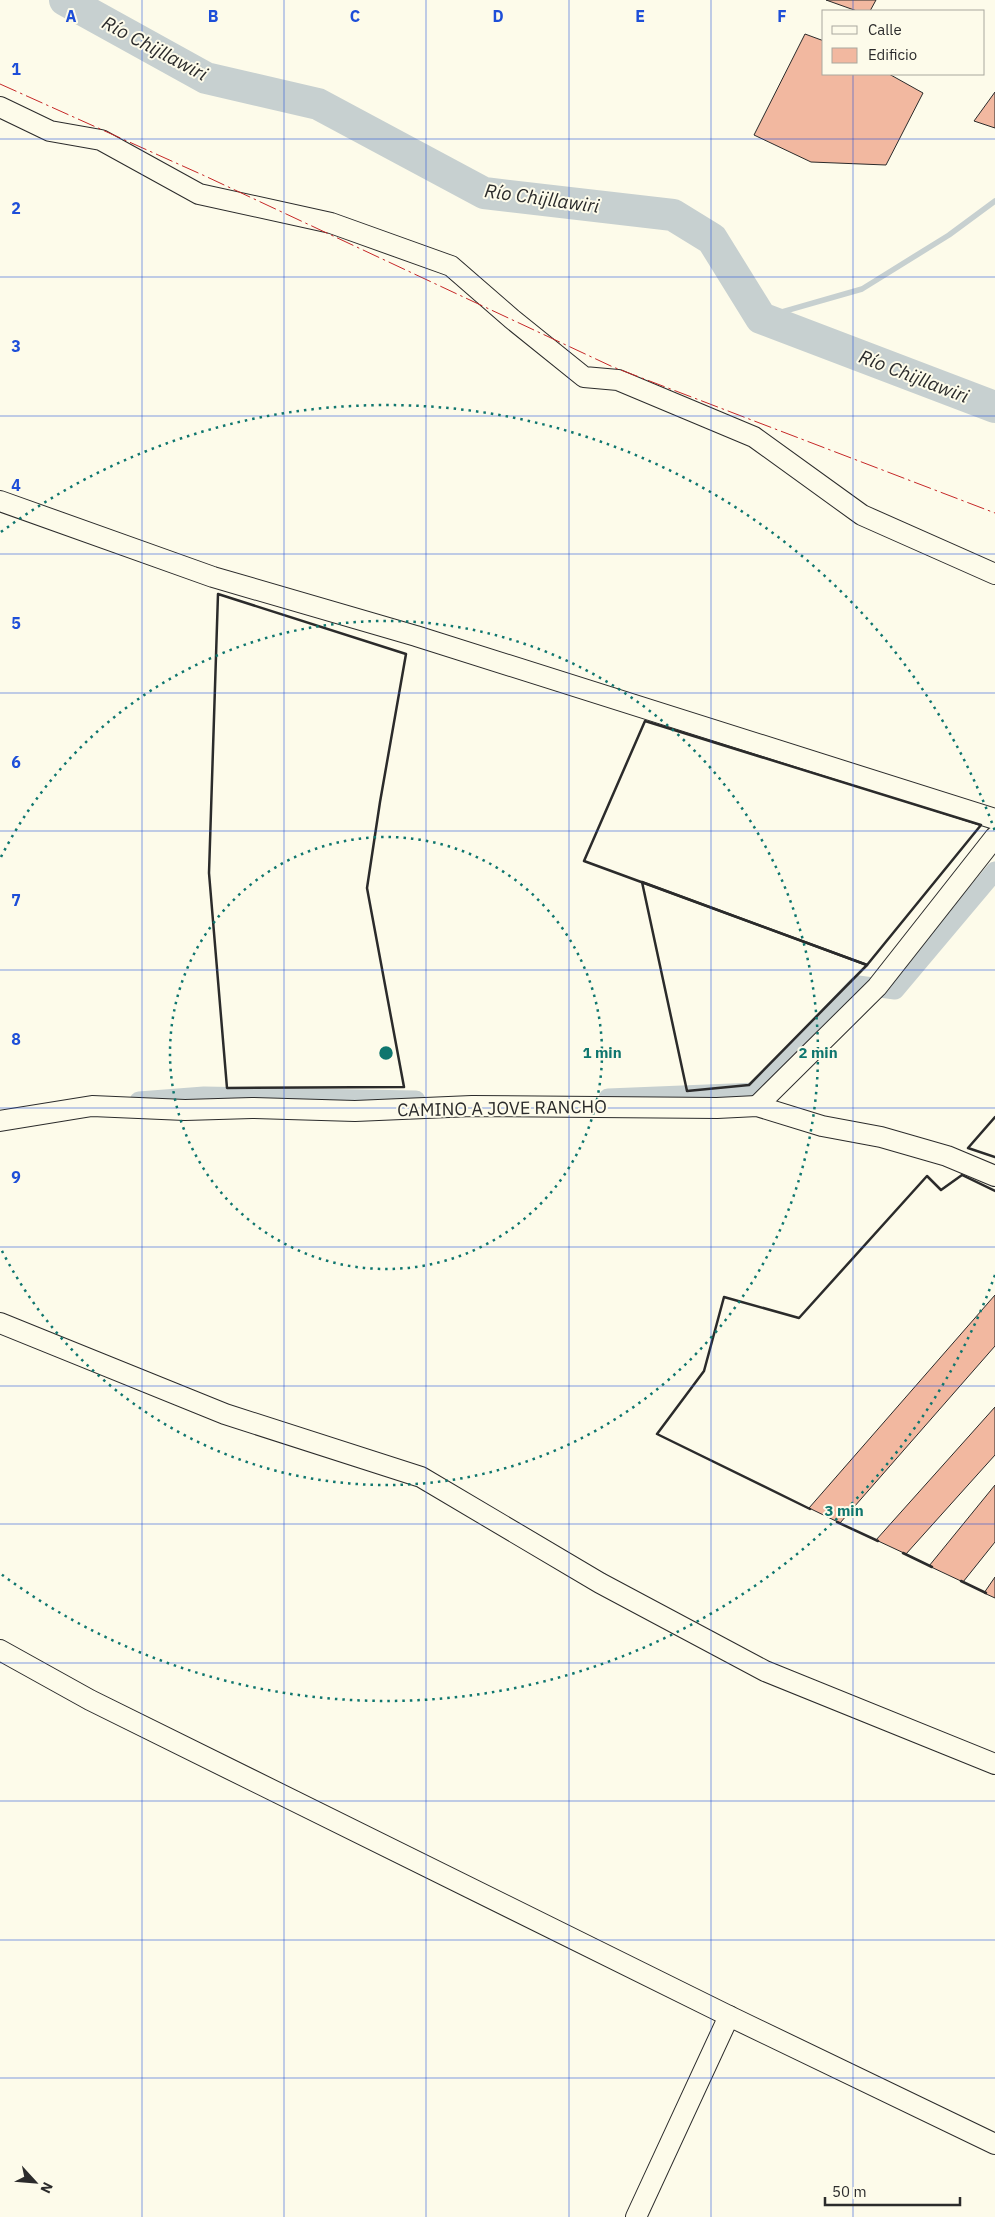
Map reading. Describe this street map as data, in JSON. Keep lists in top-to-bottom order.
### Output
{
  "streets": {
    "street": ["CAMINO A JOVE RANCHO"]
  },
  "water": ["Río Chijllawiri"],
  "legend": ["Calle", "Edificio"],
  "scale_bar": "50 m",
  "north": "bottom right",
  "grid": {
    "columns": [
      "A",
      "B",
      "C",
      "D",
      "E",
      "F"
    ],
    "rows": [
      "1",
      "2",
      "3",
      "4",
      "5",
      "6",
      "7",
      "8",
      "9"
    ]
  },
  "rings": ["1 min", "2 min", "3 min"]
}
